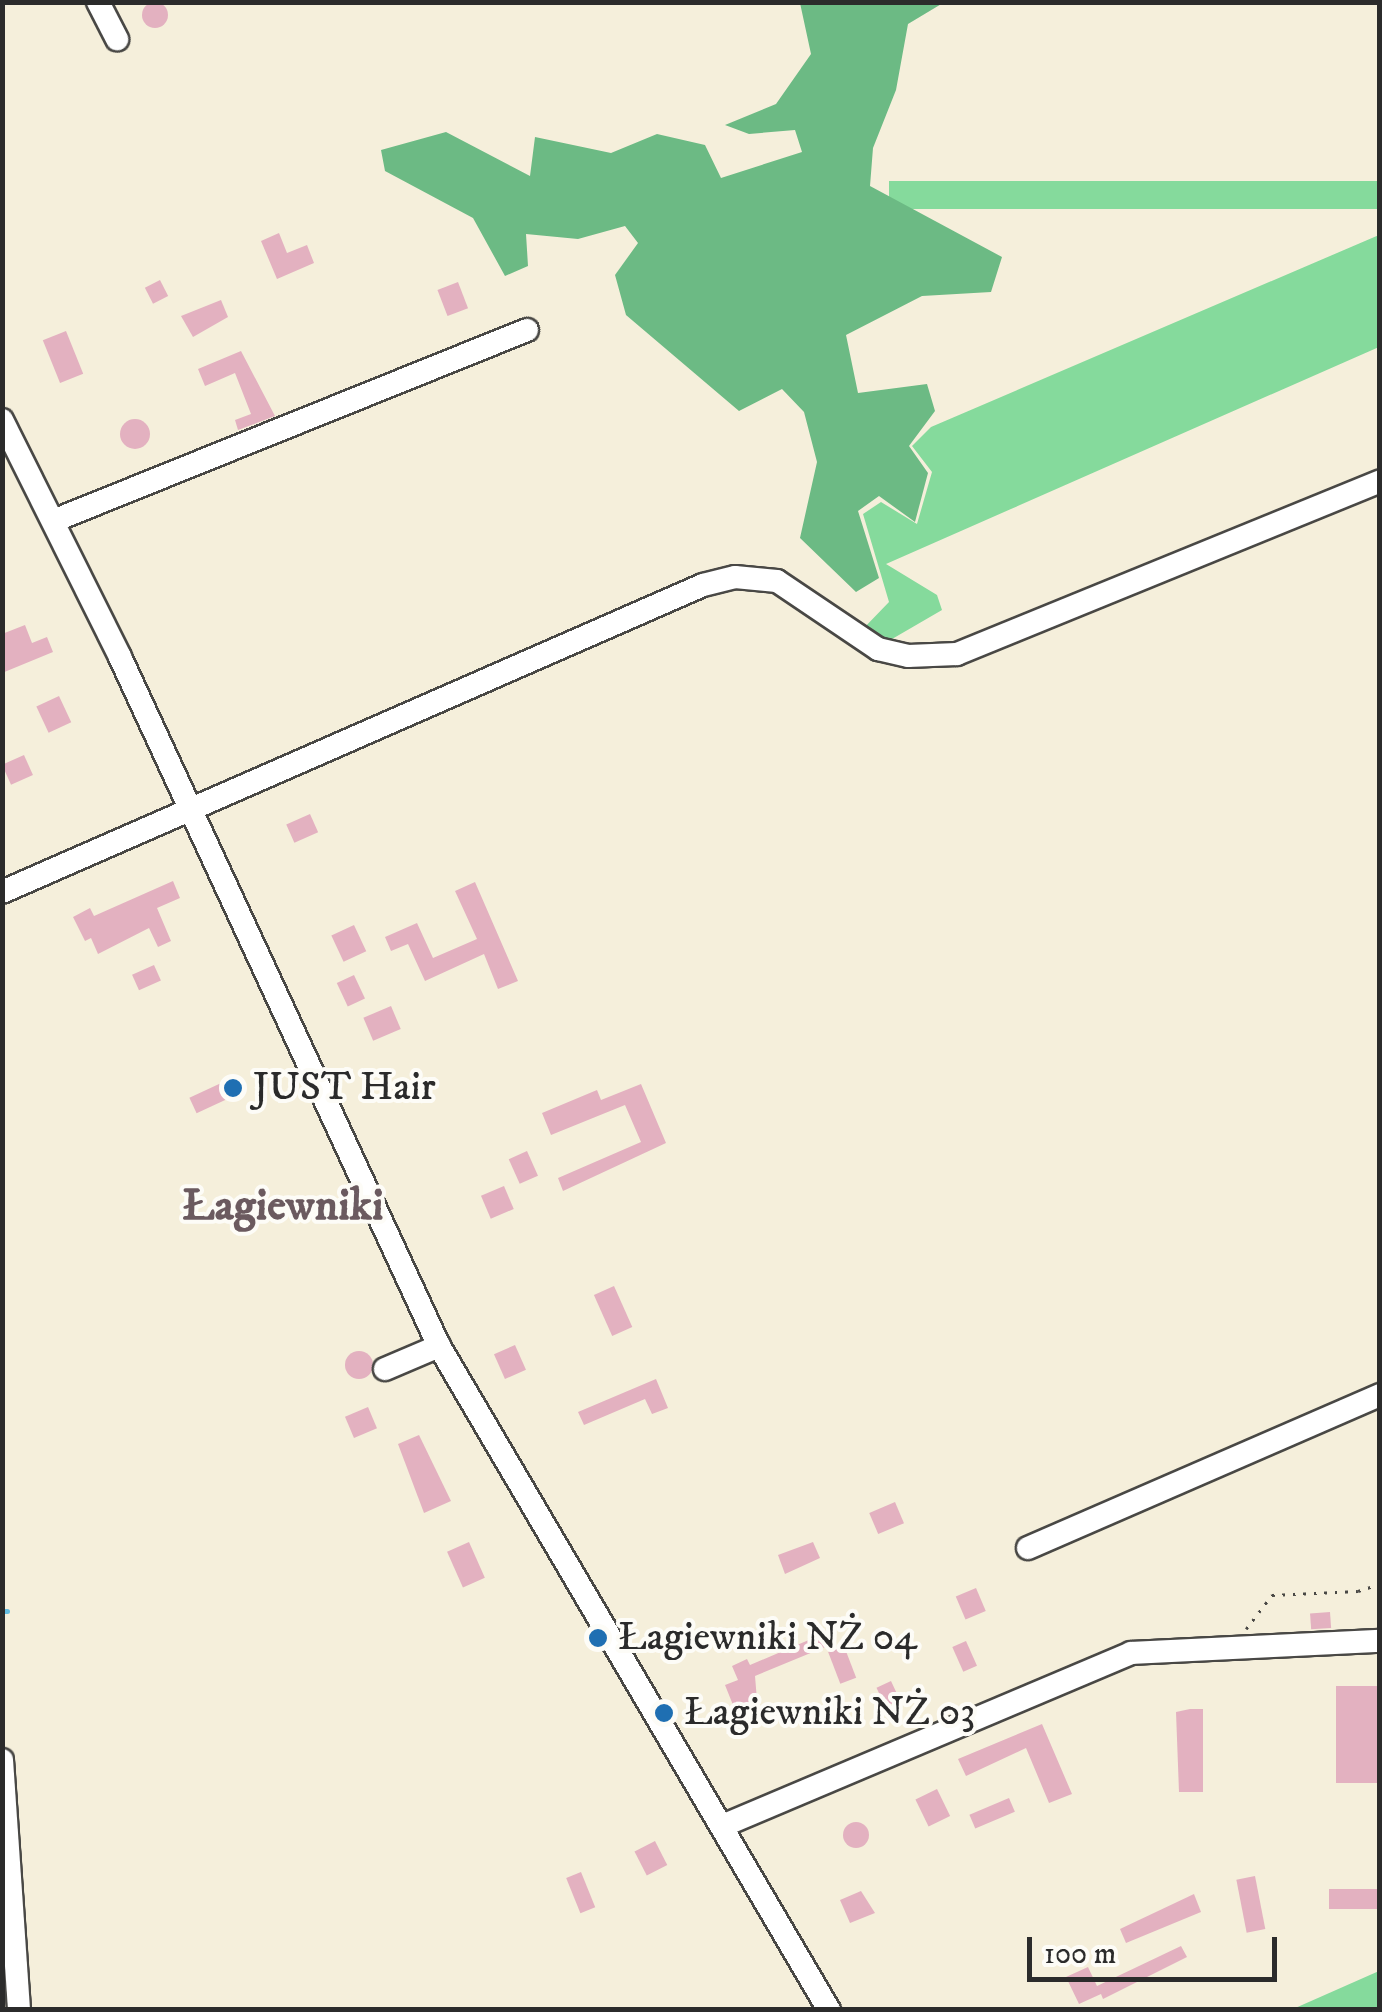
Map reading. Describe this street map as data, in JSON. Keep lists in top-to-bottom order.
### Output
{
  "districts": ["Łagiewniki"],
  "places": ["JUST Hair", "Łagiewniki NŻ 04", "Łagiewniki NŻ 03"],
  "scale_bar": "100 m"
}
